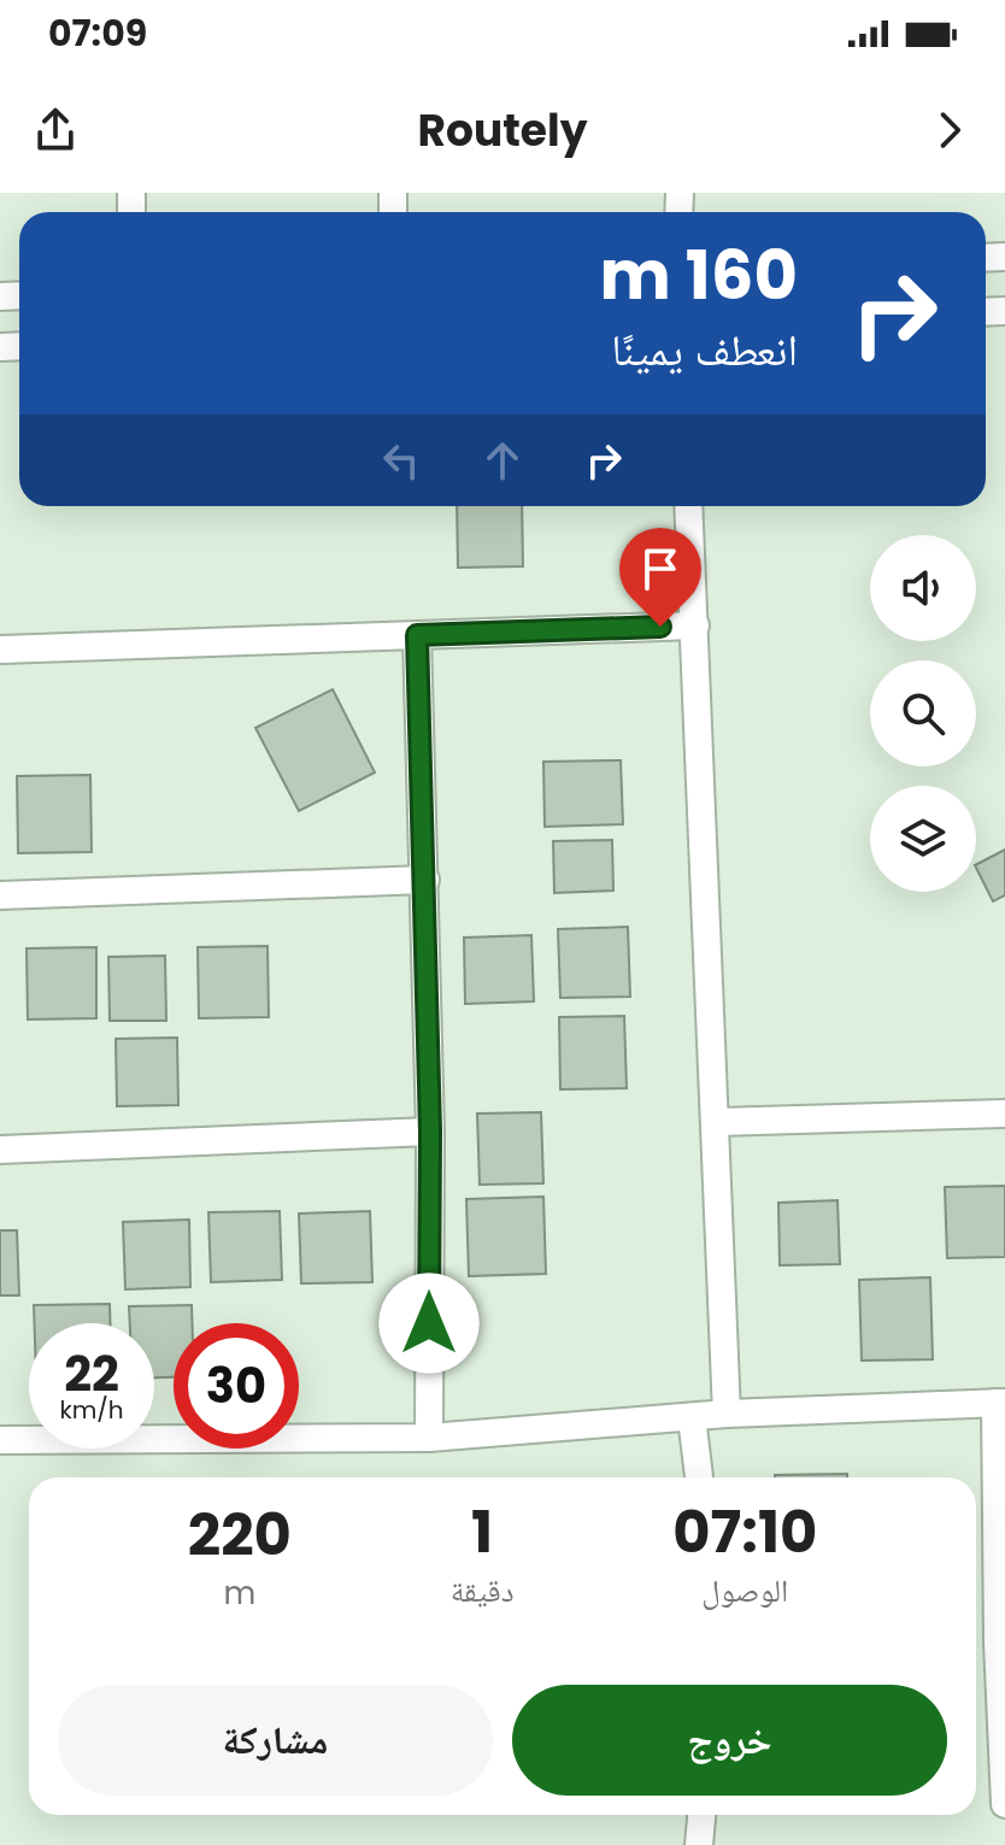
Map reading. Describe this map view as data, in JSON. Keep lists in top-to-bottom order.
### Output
{
  "page": {
    "status": "07:09",
    "header": "Routely",
    "turn": ["160 m", "انعطف يمينًا"],
    "speed": "22 km/h",
    "limit": "30",
    "eta": [
      "07:10",
      "الوصول",
      "1",
      "دقيقة",
      "220",
      "m"
    ],
    "buttons": ["خروج", "مشاركة"]
  }
}
